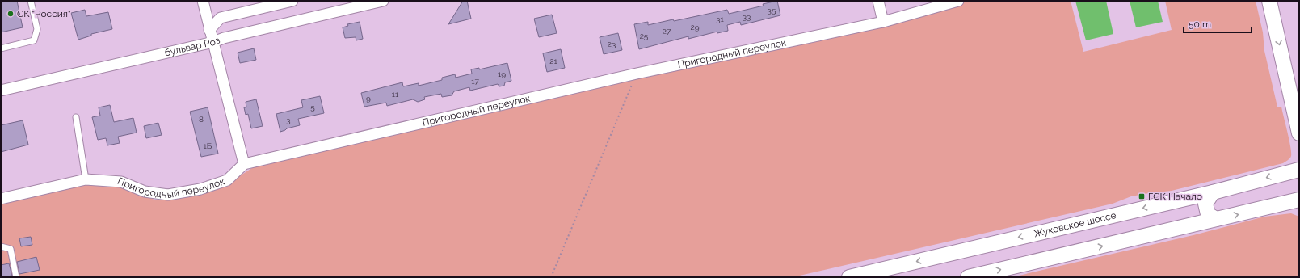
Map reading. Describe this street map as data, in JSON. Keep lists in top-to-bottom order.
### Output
{
  "streets": {
    "main road": ["Жуковское шоссе"],
    "street": ["бульвар Роз", "Пригородный переулок"]
  },
  "places": {
    "other": ["СК \"Россия\""],
    "transit": ["ГСК Начало"]
  },
  "house_numbers": [
    "35",
    "33",
    "31",
    "29",
    "27",
    "25",
    "23",
    "21",
    "19",
    "17",
    "11",
    "9",
    "5",
    "8",
    "3",
    "1Б"
  ],
  "scale_bar": "50 m"
}
